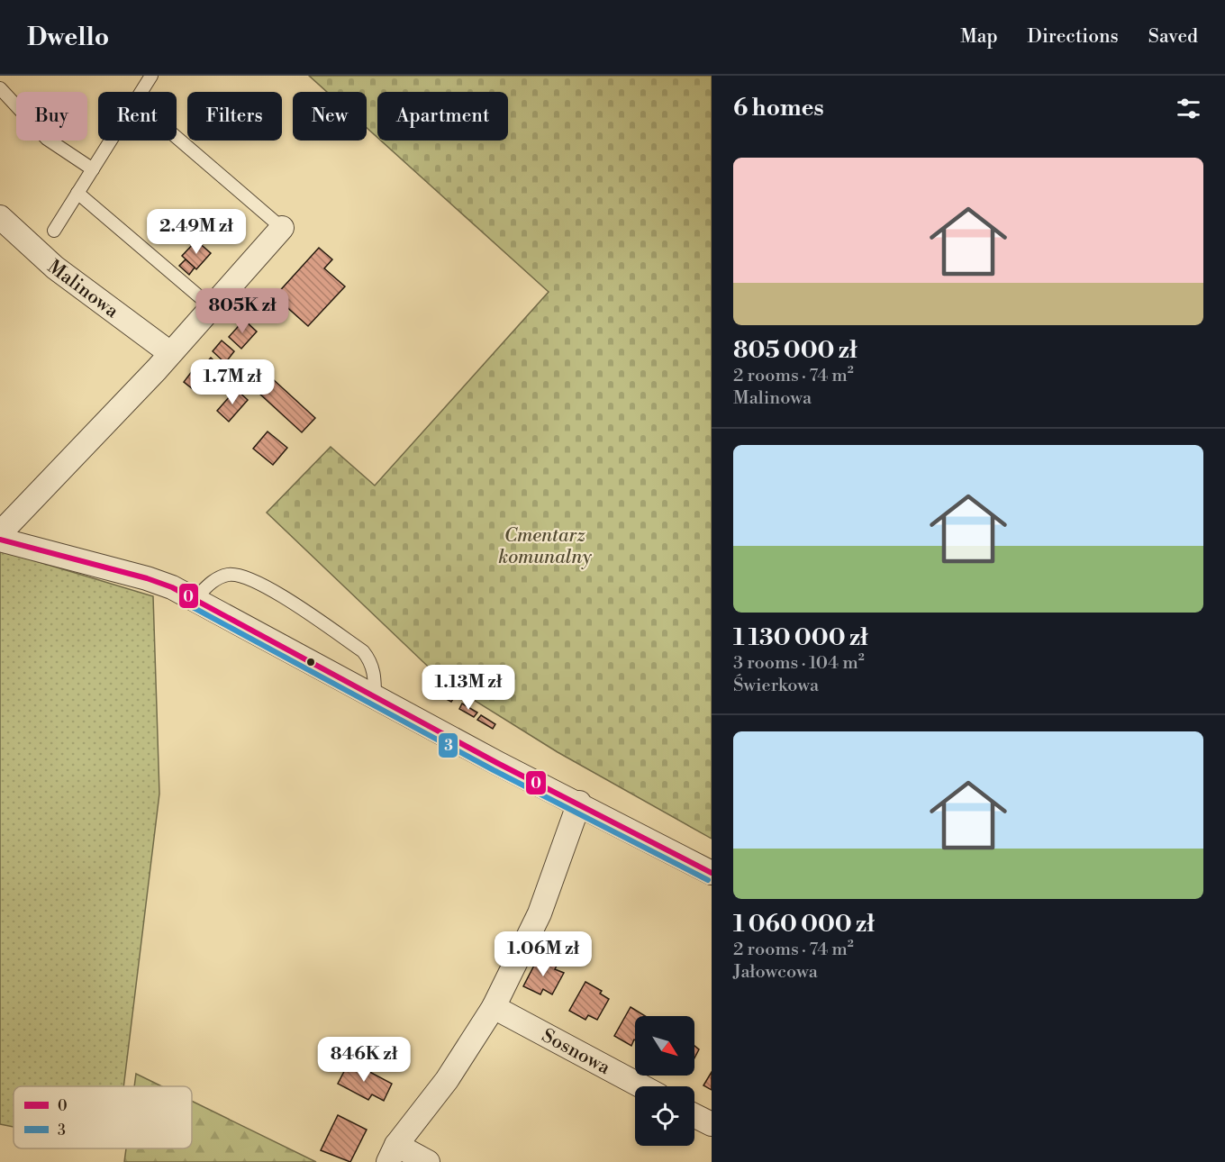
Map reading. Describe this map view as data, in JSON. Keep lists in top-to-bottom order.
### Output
{
  "streets": {
    "street": ["Malinowa", "Sosnowa"]
  },
  "parks": ["Cmentarz komunalny"],
  "lines": ["transit line 0", "transit line 3"],
  "legend": ["0", "3"],
  "north": "bottom right",
  "page": {
    "header": "Dwello",
    "nav": ["Map", "Directions", "Saved"],
    "heading": "6 homes",
    "chip": [
      "Buy",
      "Rent",
      "Filters",
      "New",
      "Apartment"
    ],
    "list": [
      {
        "name": "805 000 zł",
        "note": "2 rooms · 74 m² · Malinowa"
      },
      {
        "name": "1 130 000 zł",
        "note": "3 rooms · 104 m² · Świerkowa"
      },
      {
        "name": "1 060 000 zł",
        "note": "2 rooms · 74 m² · Jałowcowa"
      }
    ],
    "price": [
      "2.49M zł",
      "805K zł",
      "1.7M zł",
      "1.13M zł",
      "1.06M zł",
      "846K zł"
    ]
  }
}
